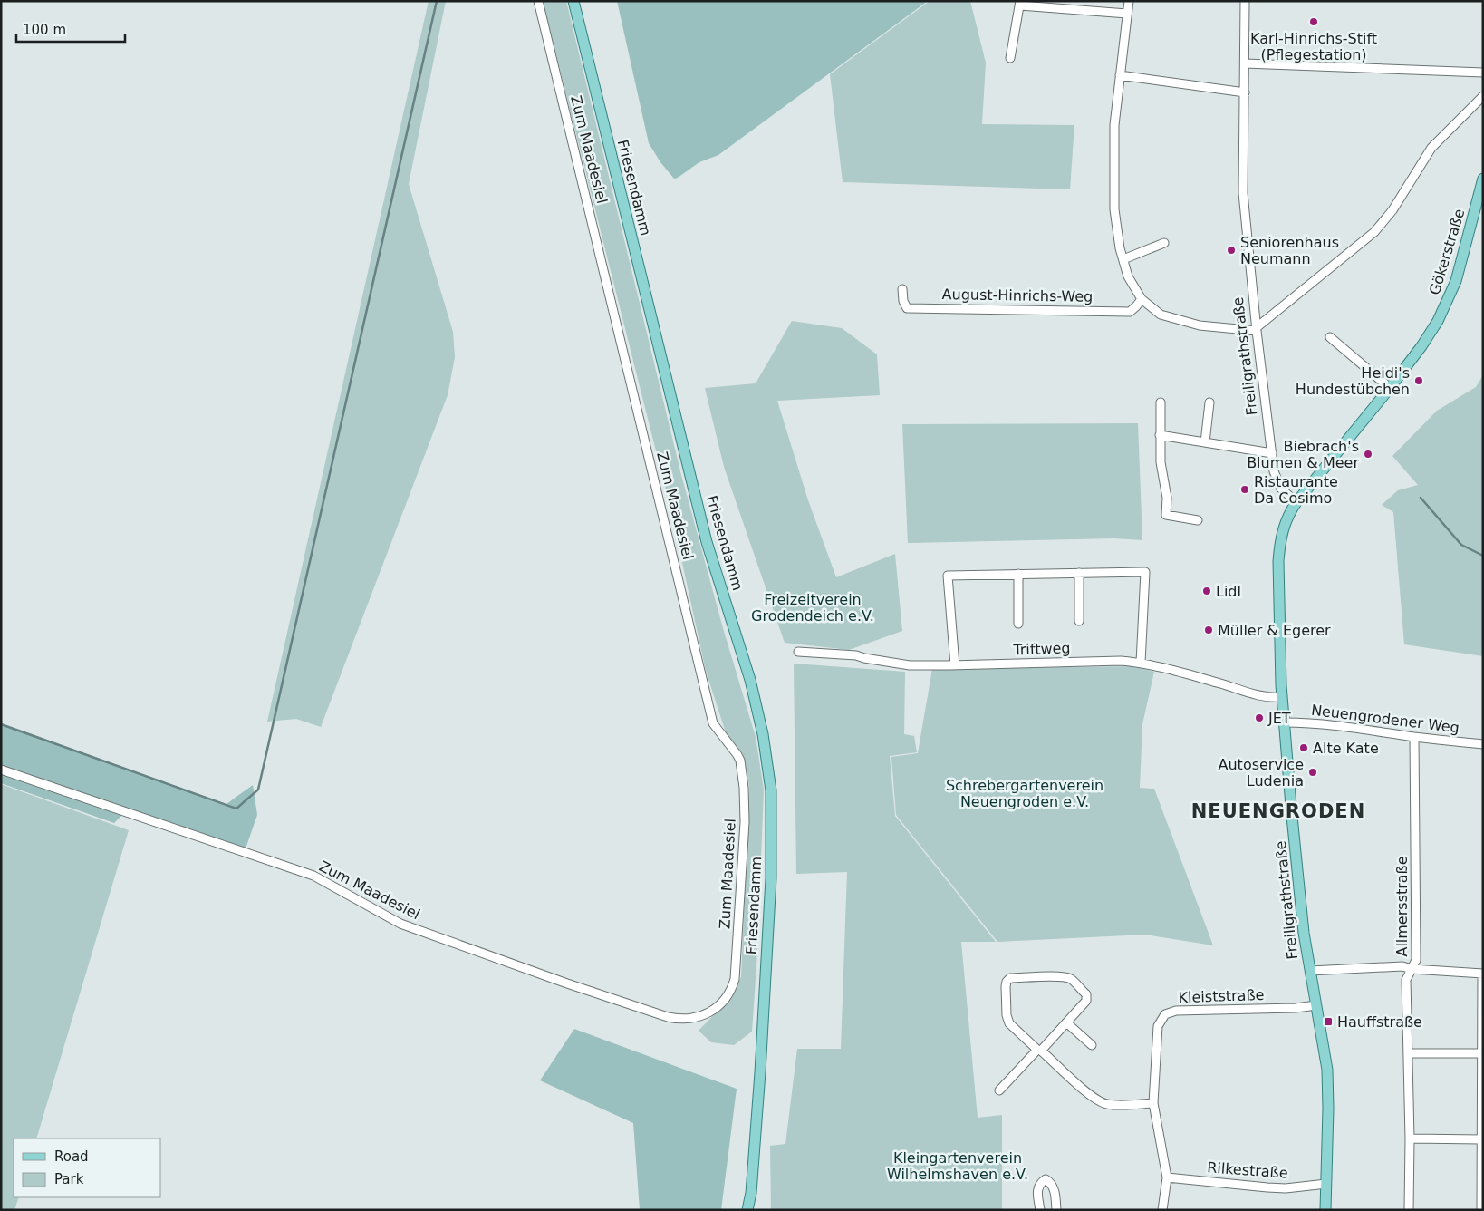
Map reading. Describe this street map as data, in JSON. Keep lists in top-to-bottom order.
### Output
{
  "streets": {
    "main road": ["Friesendamm", "Gökerstraße", "Freiligrathstraße"],
    "street": [
      "Zum Maadesiel",
      "August-Hinrichs-Weg",
      "Triftweg",
      "Neuengrodener Weg",
      "Allmersstraße",
      "Kleiststraße",
      "Rilkestraße"
    ]
  },
  "crossings": [
    ["Gökerstraße", "Freiligrathstraße"],
    ["Freiligrathstraße", "Triftweg"],
    ["Freiligrathstraße", "Neuengrodener Weg"],
    ["Freiligrathstraße", "Kleiststraße"],
    ["Freiligrathstraße", "Rilkestraße"],
    ["Neuengrodener Weg", "Allmersstraße"],
    ["Kleiststraße", "Rilkestraße"]
  ],
  "districts": ["NEUENGRODEN"],
  "parks": ["Freizeitverein Grodendeich e.V.", "Schrebergartenverein Neuengroden e.V.", "Kleingartenverein Wilhelmshaven e.V."],
  "places": {
    "other": [
      "Karl-Hinrichs-Stift (Pflegestation)",
      "Seniorenhaus Neumann",
      "Heidi's Hundestübchen",
      "Biebrach's Blumen & Meer",
      "Ristaurante Da Cosimo",
      "Lidl",
      "Müller & Egerer",
      "JET",
      "Alte Kate",
      "Autoservice Ludenia"
    ],
    "transit": ["Hauffstraße"]
  },
  "legend": ["Road", "Park"],
  "scale_bar": "100 m"
}
